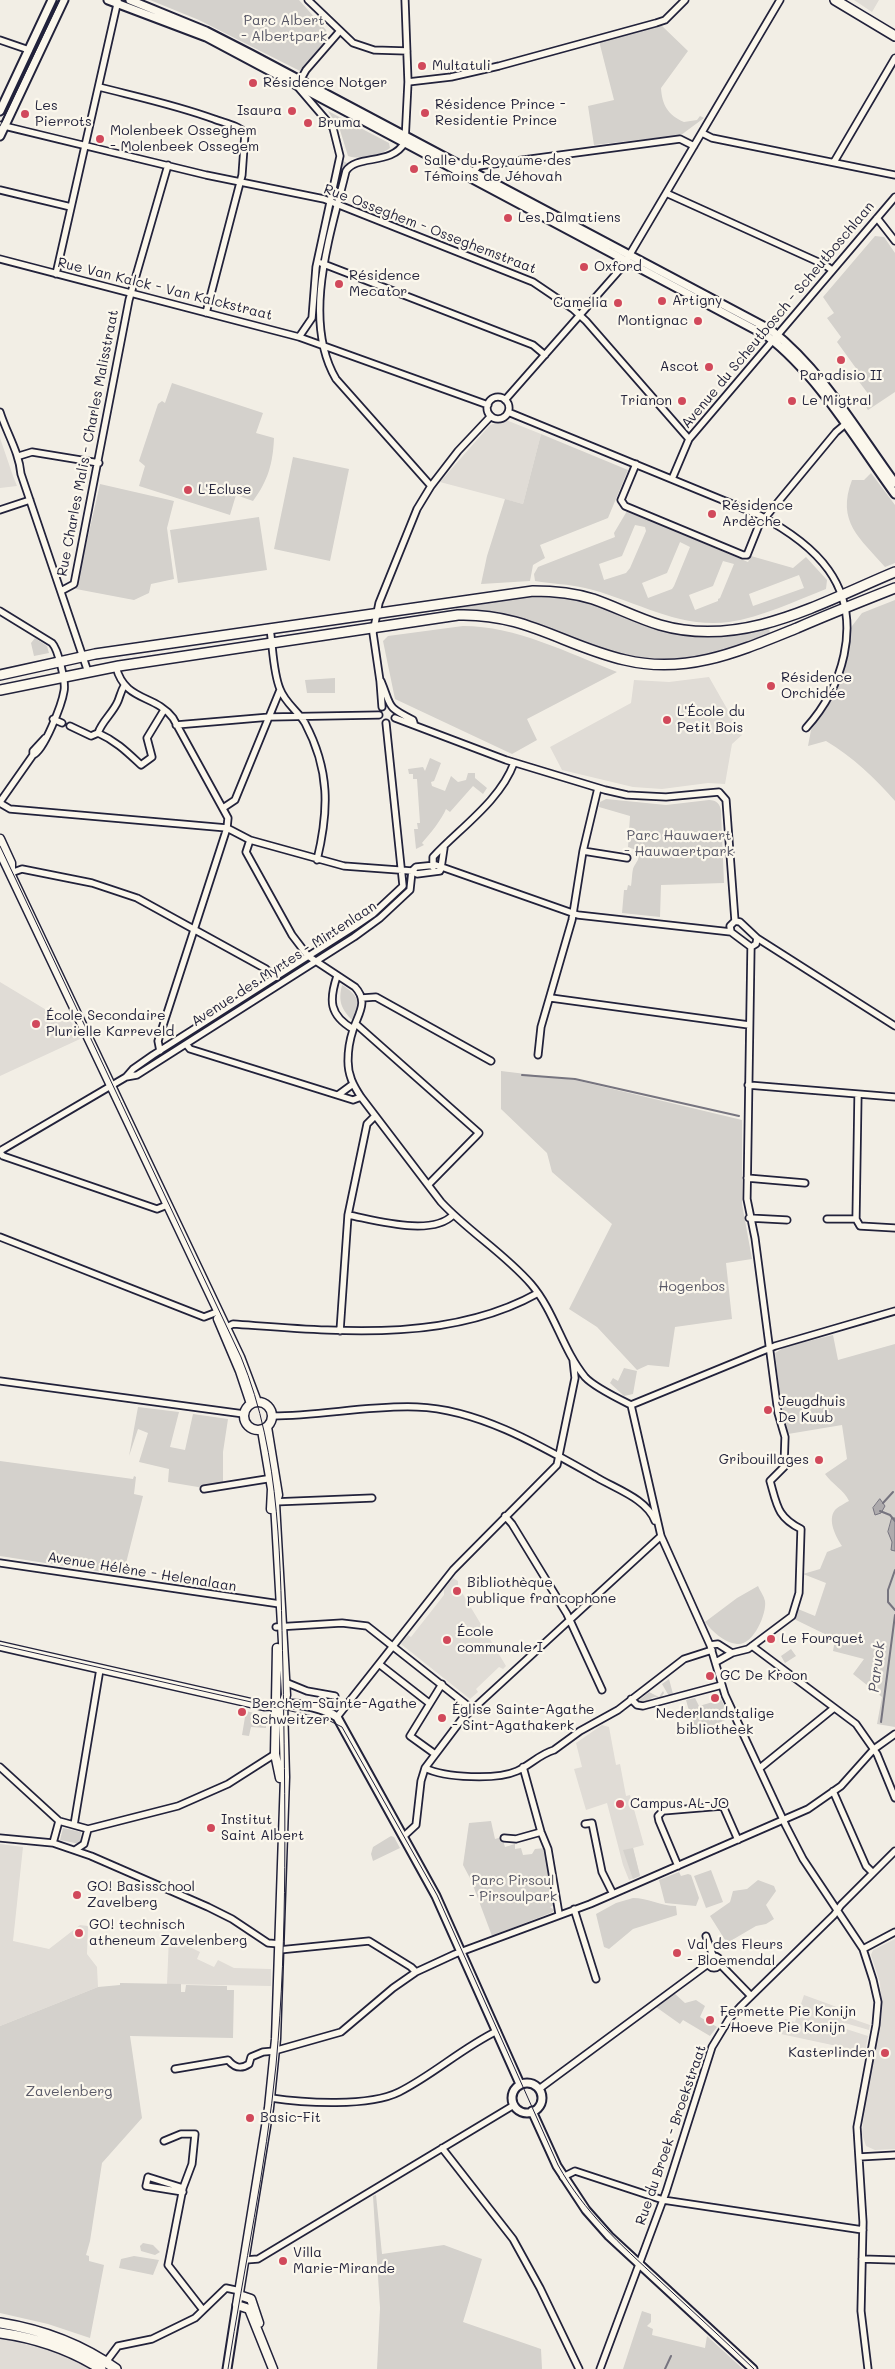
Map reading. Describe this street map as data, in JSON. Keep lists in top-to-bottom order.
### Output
{
  "streets": {
    "street": [
      "Rue Osseghem - Osseghemstraat",
      "Rue Van Kalck - Van Kalckstraat",
      "Avenue du Scheutbosch - Scheutboschlaan",
      "Rue Charles Malis - Charles Malisstraat",
      "Avenue des Myrtes - Mirtenlaan",
      "Avenue Hélène - Helenalaan",
      "Rue du Broek - Broekstraat"
    ]
  },
  "crossings": [
    ["Rue Osseghem - Osseghemstraat", "Avenue du Scheutbosch - Scheutboschlaan"],
    ["Rue Osseghem - Osseghemstraat", "Rue Charles Malis - Charles Malisstraat"],
    ["Rue Van Kalck - Van Kalckstraat", "Rue Charles Malis - Charles Malisstraat"]
  ],
  "water": ["Paruck"],
  "parks": [
    "Parc Albert - Albertpark",
    "Parc Hauwaert - Hauwaertpark",
    "Hogenbos",
    "Parc Pirsoul - Pirsoulpark",
    "Zavelenberg"
  ],
  "places": [
    "Multatuli",
    "Résidence Notger",
    "Isaura",
    "Résidence Prince - Residentie Prince",
    "Les Pierrots",
    "Bruma",
    "Molenbeek Osseghem - Molenbeek Ossegem",
    "Salle du Royaume des Témoins de Jéhovah",
    "Les Dalmatiens",
    "Oxford",
    "Résidence Mecator",
    "Artigny",
    "Camelia",
    "Montignac",
    "Paradisio II",
    "Ascot",
    "Trianon",
    "Le Migtral",
    "L'Ecluse",
    "Résidence Ardèche",
    "Résidence Orchidée",
    "L'École du Petit Bois",
    "École Secondaire Plurielle Karreveld",
    "Jeugdhuis De Kuub",
    "Gribouillages",
    "Bibliothèque publique francophone",
    "Le Fourquet",
    "École communale I",
    "GC De Kroon",
    "Nederlandstalige bibliotheek",
    "Berchem-Sainte-Agathe Schweitzer",
    "Église Sainte-Agathe - Sint-Agathakerk",
    "Campus AL-JO",
    "Institut Saint Albert",
    "GO! Basisschool Zavelberg",
    "GO! technisch atheneum Zavelenberg",
    "Val des Fleurs - Bloemendal",
    "Fermette Pie Konijn - Hoeve Pie Konijn",
    "Kasterlinden",
    "Basic-Fit",
    "Villa Marie-Mirande"
  ]
}
